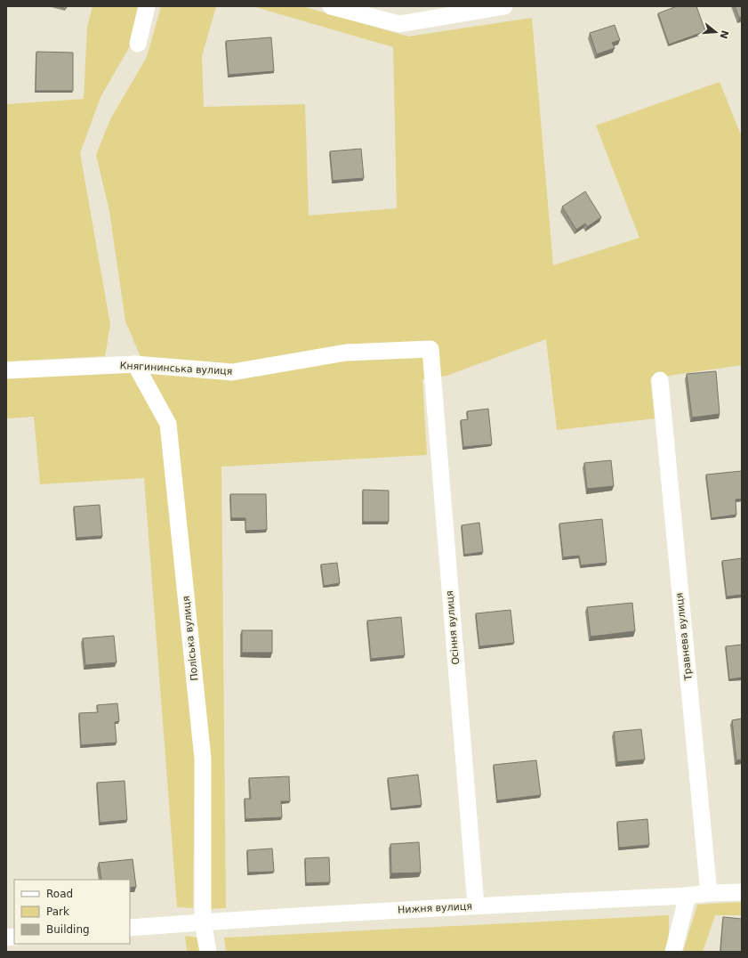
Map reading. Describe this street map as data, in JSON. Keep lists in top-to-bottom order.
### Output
{
  "streets": {
    "street": [
      "Княгининська вулиця",
      "Осіння вулиця",
      "Травнева вулиця",
      "Поліська вулиця",
      "Нижня вулиця"
    ]
  },
  "crossings": [
    ["Княгининська вулиця", "Осіння вулиця"],
    ["Княгининська вулиця", "Поліська вулиця"],
    ["Осіння вулиця", "Нижня вулиця"],
    ["Травнева вулиця", "Нижня вулиця"],
    ["Поліська вулиця", "Нижня вулиця"]
  ],
  "legend": ["Road", "Park", "Building"],
  "north": "right"
}
